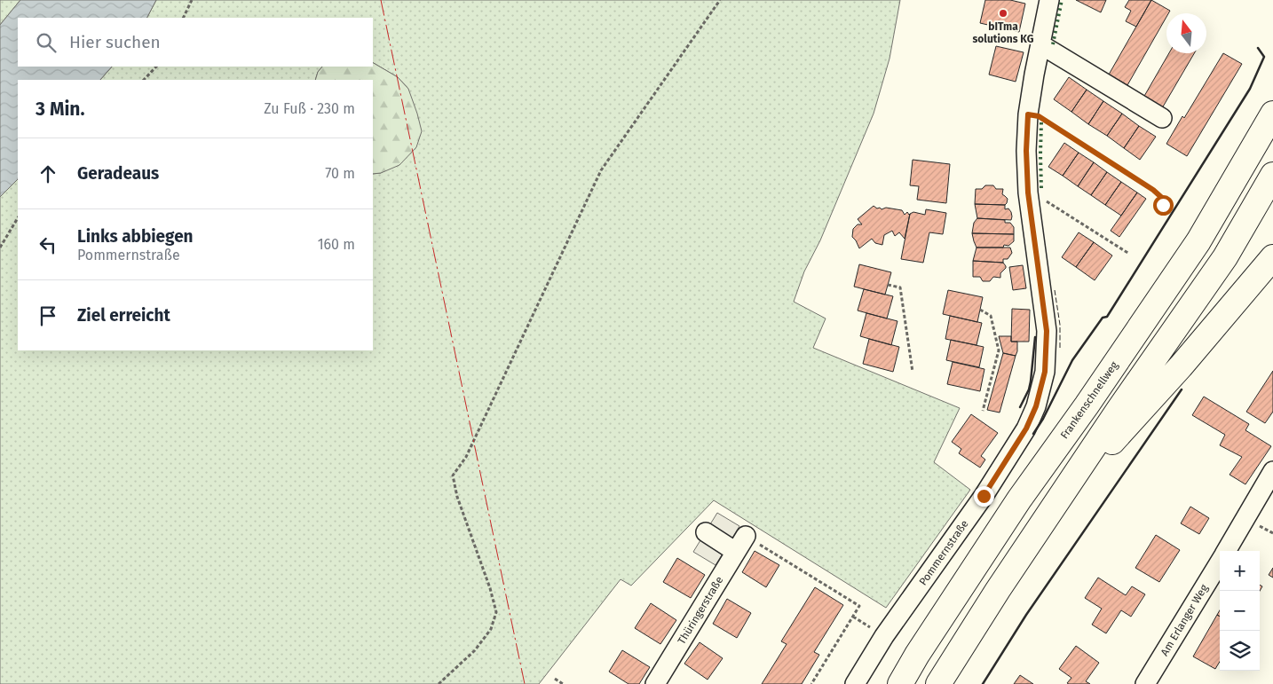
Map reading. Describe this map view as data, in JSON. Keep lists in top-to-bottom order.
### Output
{
  "streets": {
    "highway": ["Frankenschnellweg"],
    "street": ["Pommernstraße", "Thüringerstraße", "Am Erlanger Weg"]
  },
  "places": ["bITma solutions KG"],
  "north": "top",
  "page": {
    "search": "Hier suchen",
    "heading": ["3 Min.", "Zu Fuß · 230 m"],
    "list": [
      ["Geradeaus", "70 m"],
      ["Links abbiegen", "Pommernstraße", "160 m"],
      "Ziel erreicht"
    ],
    "map_buttons": ["+", "−"]
  }
}
